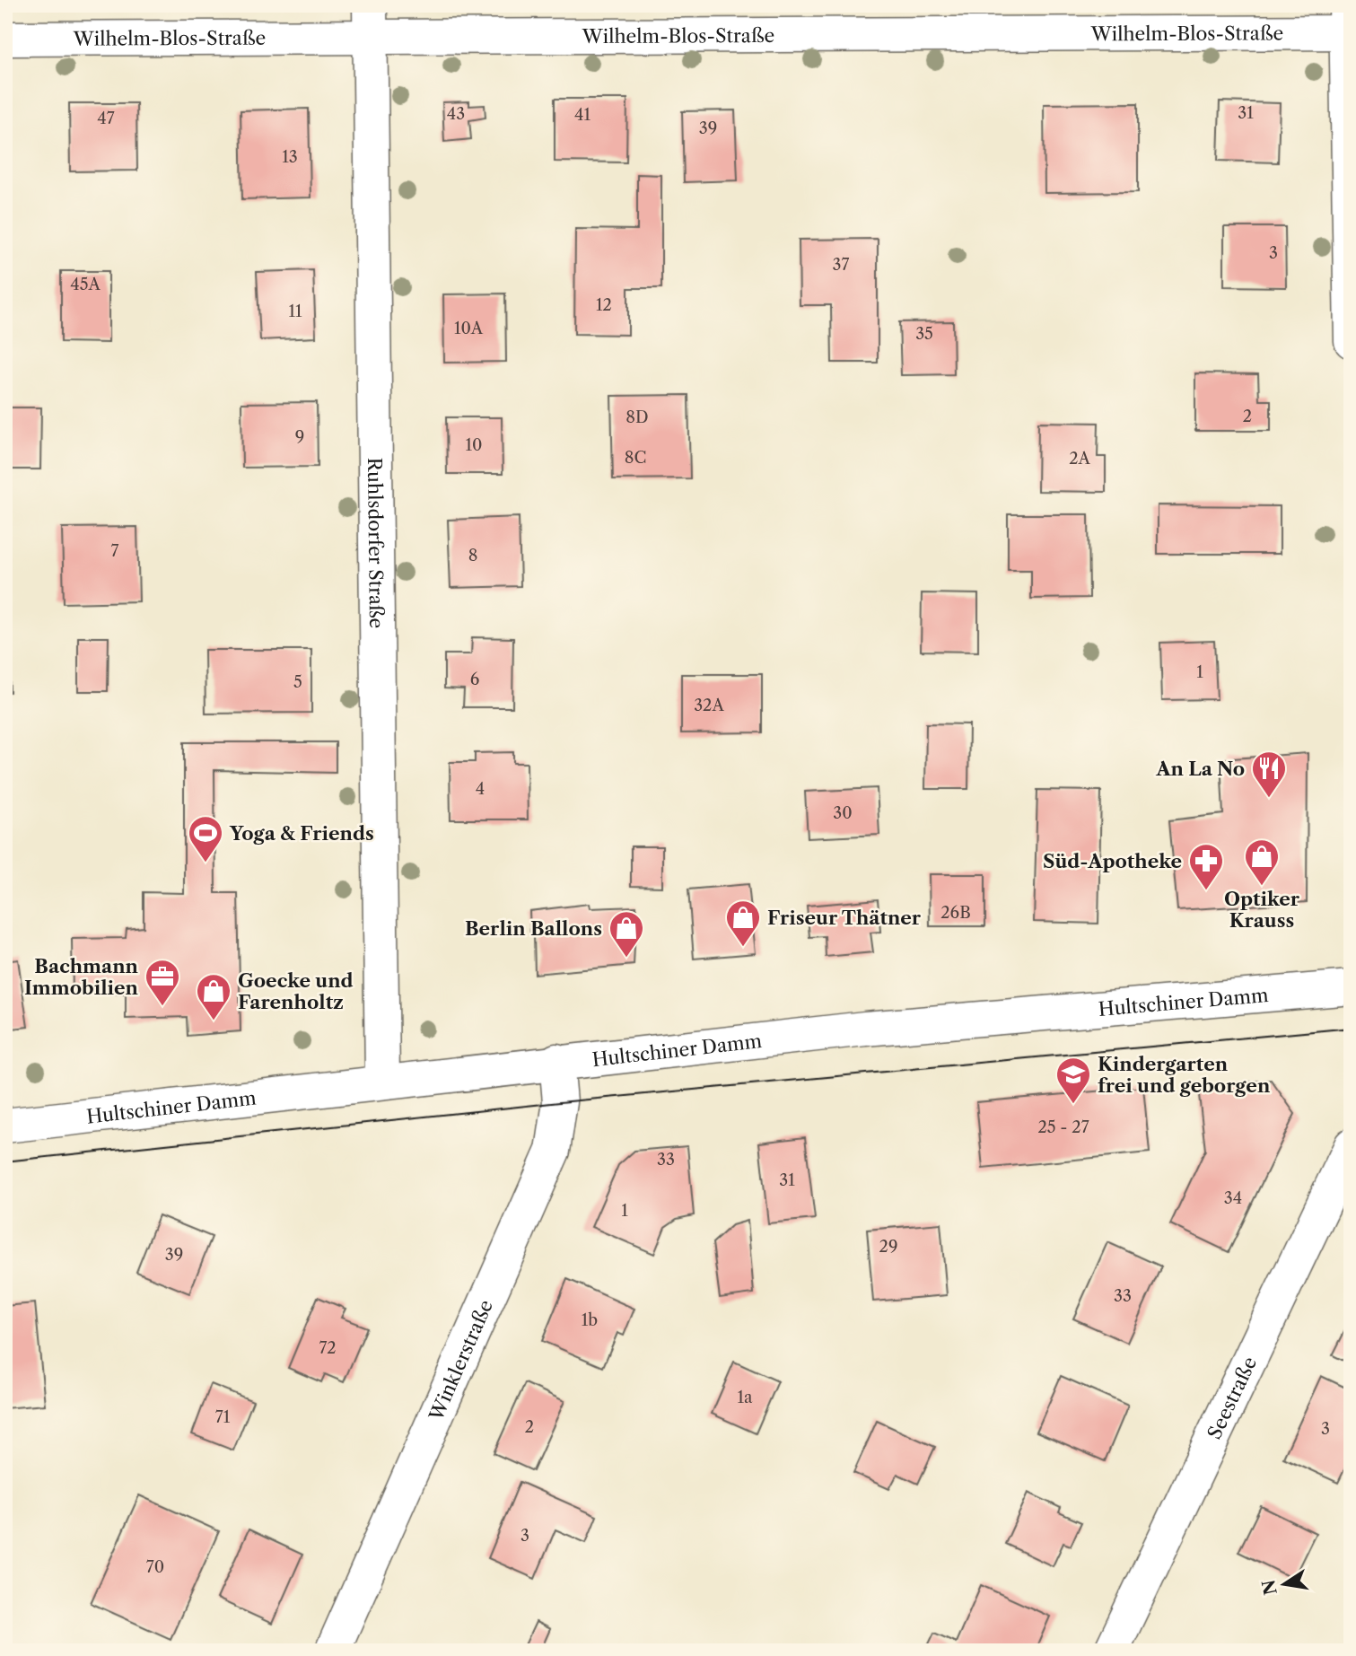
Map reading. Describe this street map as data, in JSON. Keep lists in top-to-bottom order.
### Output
{
  "streets": {
    "street": [
      "Wilhelm-Blos-Straße",
      "Ruhlsdorfer Straße",
      "Hultschiner Damm",
      "Winklerstraße",
      "Seestraße"
    ]
  },
  "crossings": [
    ["Wilhelm-Blos-Straße", "Ruhlsdorfer Straße"],
    ["Ruhlsdorfer Straße", "Hultschiner Damm"],
    ["Hultschiner Damm", "Winklerstraße"]
  ],
  "places": {
    "restaurant": ["An La No"],
    "sports": ["Yoga & Friends"],
    "shop": [
      "Optiker Krauss",
      "Friseur Thätner",
      "Berlin Ballons",
      "Goecke und Farenholtz"
    ],
    "pharmacy": ["Süd-Apotheke"],
    "office": ["Bachmann Immobilien"],
    "school or university": ["Kindergarten frei und geborgen"]
  },
  "house_numbers": [
    "31",
    "43",
    "41",
    "47",
    "39",
    "13",
    "3",
    "37",
    "45A",
    "12",
    "11",
    "10A",
    "35",
    "2",
    "8D",
    "9",
    "10",
    "8C",
    "2A",
    "7",
    "8",
    "1",
    "6",
    "5",
    "32A",
    "4",
    "30",
    "26B",
    "25 - 27",
    "33",
    "31",
    "34",
    "1",
    "29",
    "39",
    "33",
    "1b",
    "72",
    "1a",
    "71",
    "2",
    "3",
    "3",
    "70"
  ],
  "north": "left"
}
